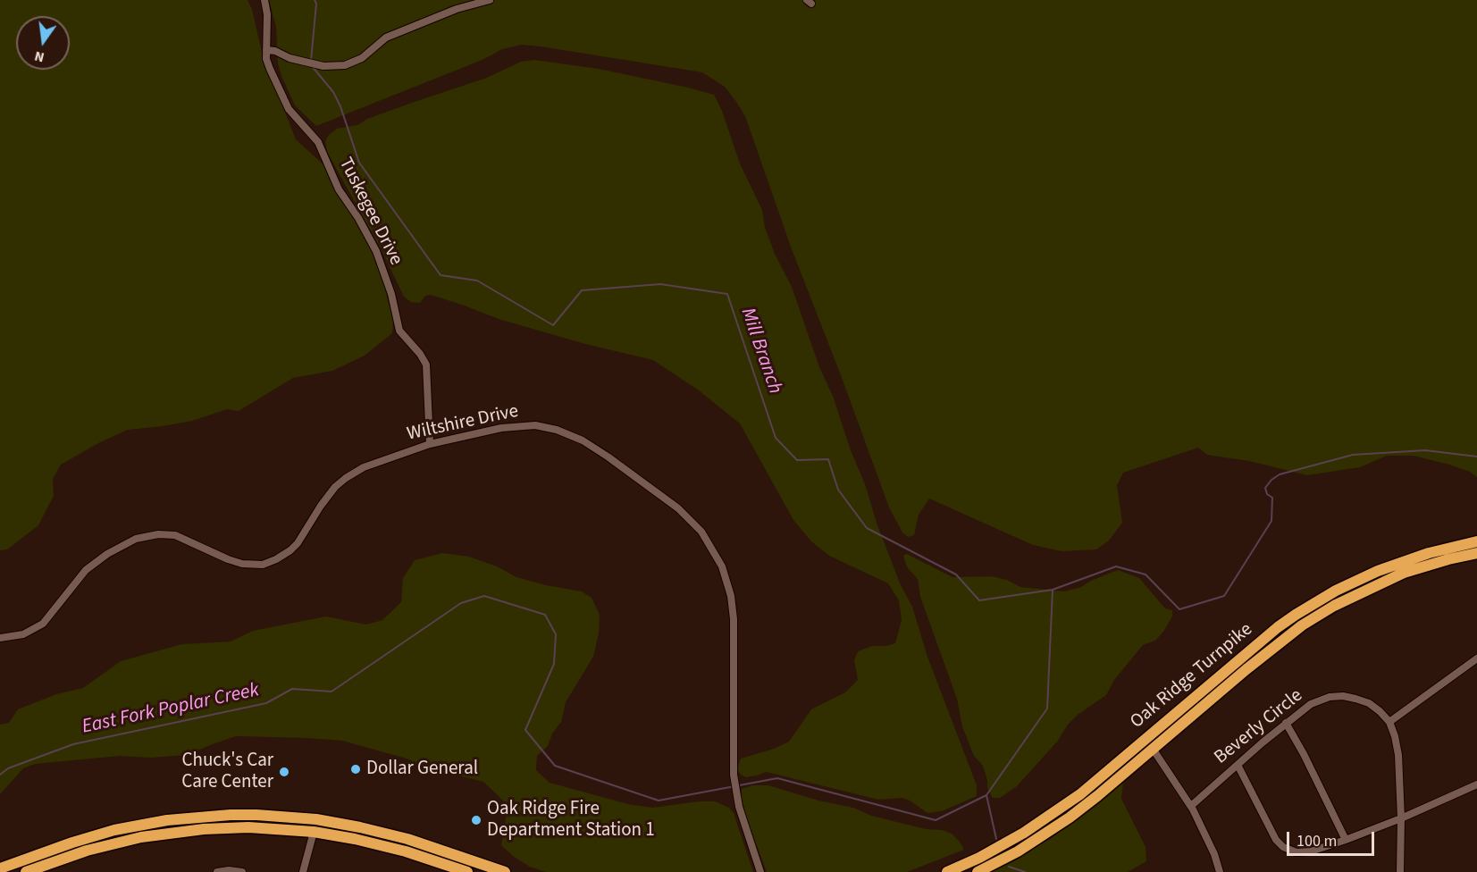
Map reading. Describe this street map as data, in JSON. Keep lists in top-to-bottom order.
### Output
{
  "streets": {
    "highway": ["Oak Ridge Turnpike"],
    "street": ["Tuskegee Drive", "Wiltshire Drive", "Beverly Circle"]
  },
  "crossings": [
    ["Tuskegee Drive", "Wiltshire Drive"]
  ],
  "water": ["Mill Branch", "East Fork Poplar Creek"],
  "places": ["Dollar General", "Chuck's Car Care Center", "Oak Ridge Fire Department Station 1"],
  "scale_bar": "100 m",
  "north": "bottom"
}
